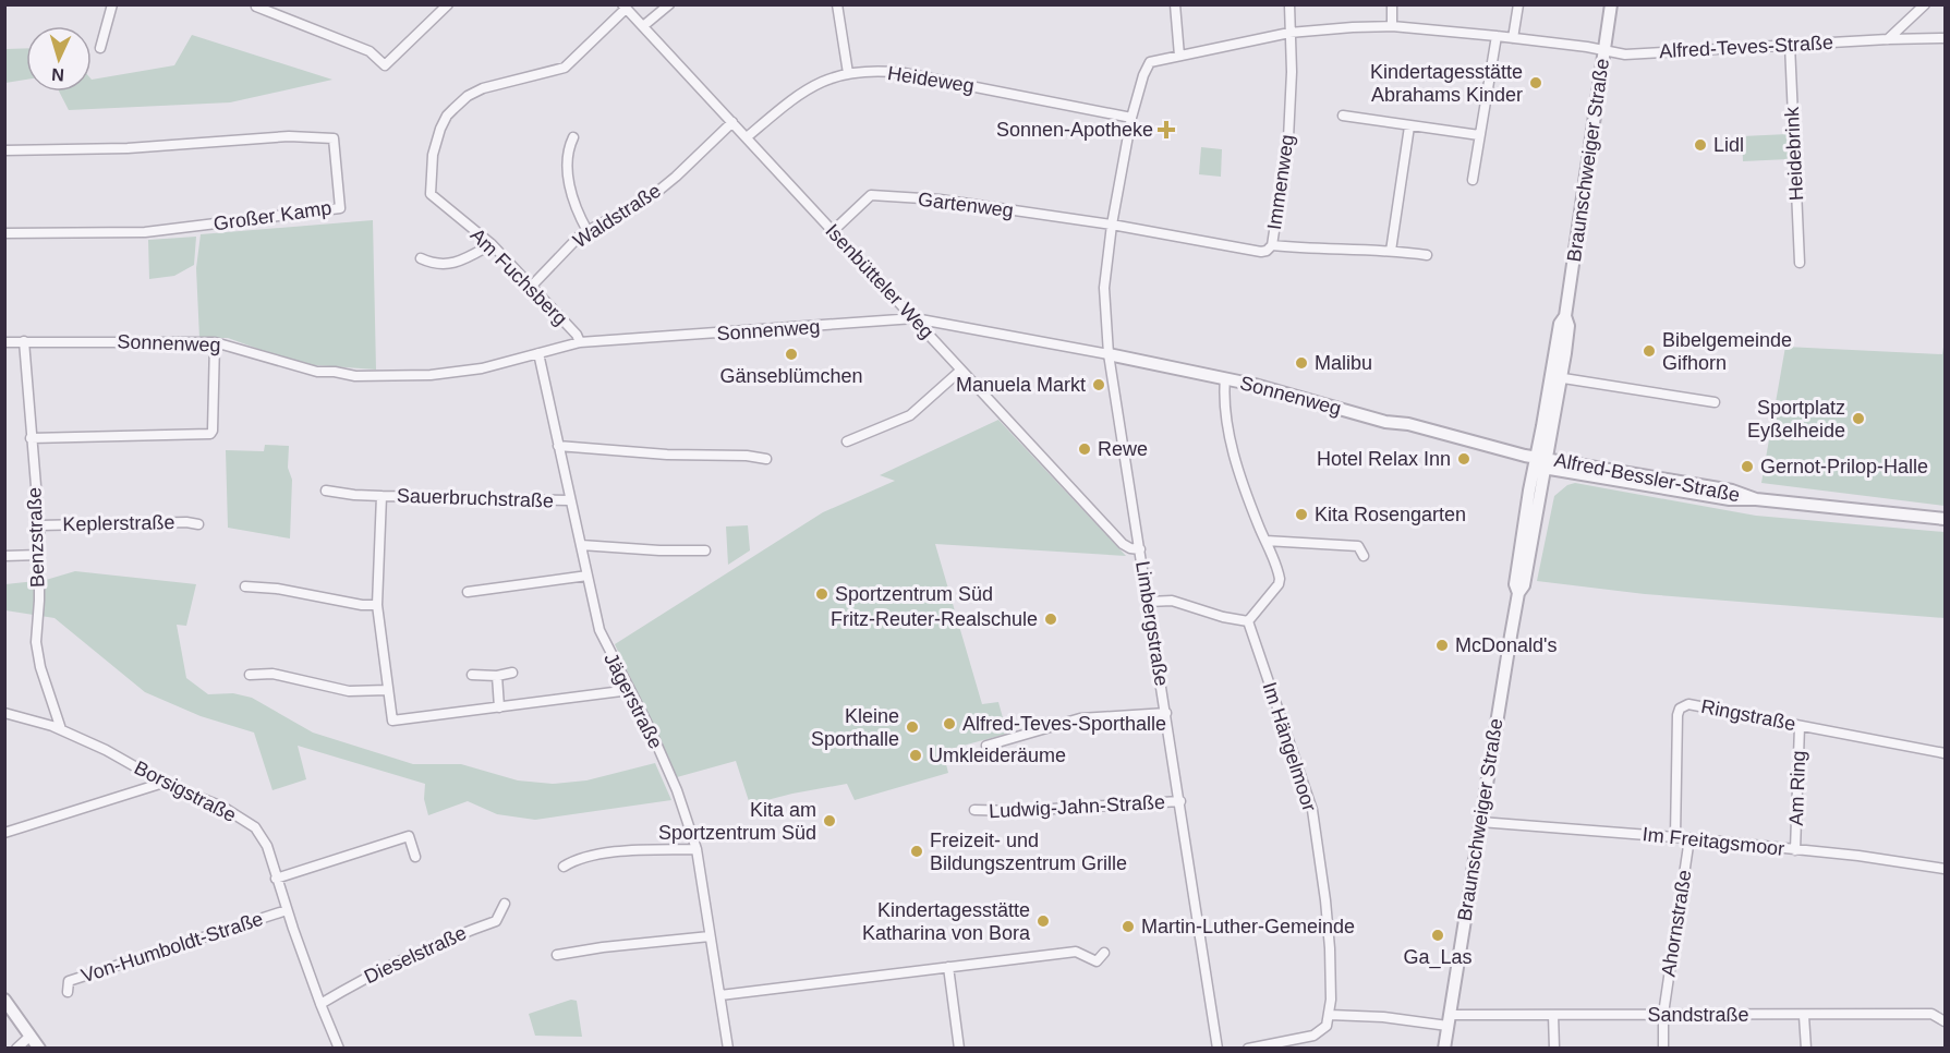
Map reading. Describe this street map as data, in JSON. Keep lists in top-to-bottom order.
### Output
{
  "streets": {
    "street": [
      "Alfred-Teves-Straße",
      "Heideweg",
      "Heidebrink",
      "Braunschweiger Straße",
      "Immenweg",
      "Gartenweg",
      "Großer Kamp",
      "Waldstraße",
      "Am Fuchsberg",
      "Isenbütteler Weg",
      "Sonnenweg",
      "Alfred-Bessler-Straße",
      "Sauerbruchstraße",
      "Keplerstraße",
      "Benzstraße",
      "Limbergstraße",
      "Jägerstraße",
      "Ringstraße",
      "Im Hängelmoor",
      "Am Ring",
      "Borsigstraße",
      "Ludwig-Jahn-Straße",
      "Im Freitagsmoor",
      "Ahornstraße",
      "Von-Humboldt-Straße",
      "Dieselstraße",
      "Sandstraße"
    ]
  },
  "crossings": [
    ["Alfred-Teves-Straße", "Heidebrink"],
    ["Alfred-Teves-Straße", "Braunschweiger Straße"],
    ["Alfred-Teves-Straße", "Immenweg"],
    ["Alfred-Teves-Straße", "Limbergstraße"],
    ["Heideweg", "Isenbütteler Weg"],
    ["Heideweg", "Limbergstraße"],
    ["Braunschweiger Straße", "Sonnenweg"],
    ["Braunschweiger Straße", "Alfred-Bessler-Straße"],
    ["Braunschweiger Straße", "Im Freitagsmoor"],
    ["Braunschweiger Straße", "Sandstraße"],
    ["Immenweg", "Gartenweg"],
    ["Immenweg", "Limbergstraße"],
    ["Gartenweg", "Isenbütteler Weg"],
    ["Gartenweg", "Limbergstraße"],
    ["Waldstraße", "Am Fuchsberg"],
    ["Waldstraße", "Isenbütteler Weg"],
    ["Am Fuchsberg", "Isenbütteler Weg"],
    ["Am Fuchsberg", "Sonnenweg"],
    ["Isenbütteler Weg", "Sonnenweg"],
    ["Isenbütteler Weg", "Limbergstraße"],
    ["Sonnenweg", "Alfred-Bessler-Straße"],
    ["Sonnenweg", "Benzstraße"],
    ["Sonnenweg", "Limbergstraße"],
    ["Sonnenweg", "Jägerstraße"],
    ["Sauerbruchstraße", "Jägerstraße"],
    ["Keplerstraße", "Benzstraße"],
    ["Benzstraße", "Borsigstraße"],
    ["Limbergstraße", "Ludwig-Jahn-Straße"],
    ["Ringstraße", "Am Ring"],
    ["Ringstraße", "Im Freitagsmoor"],
    ["Am Ring", "Im Freitagsmoor"],
    ["Borsigstraße", "Von-Humboldt-Straße"],
    ["Borsigstraße", "Dieselstraße"],
    ["Im Freitagsmoor", "Ahornstraße"],
    ["Ahornstraße", "Sandstraße"]
  ],
  "places": {
    "other": [
      "Kindertagesstätte Abrahams Kinder",
      "Lidl",
      "Bibelgemeinde Gifhorn",
      "Gänseblümchen",
      "Malibu",
      "Manuela Markt",
      "Sportplatz Eyßelheide",
      "Rewe",
      "Hotel Relax Inn",
      "Gernot-Prilop-Halle",
      "Kita Rosengarten",
      "Sportzentrum Süd",
      "Fritz-Reuter-Realschule",
      "McDonald's",
      "Alfred-Teves-Sporthalle",
      "Kleine Sporthalle",
      "Umkleideräume",
      "Kita am Sportzentrum Süd",
      "Freizeit- und Bildungszentrum Grille",
      "Kindertagesstätte Katharina von Bora",
      "Martin-Luther-Gemeinde",
      "Ga_Las"
    ],
    "health": ["Sonnen-Apotheke"]
  },
  "north": "bottom"
}
